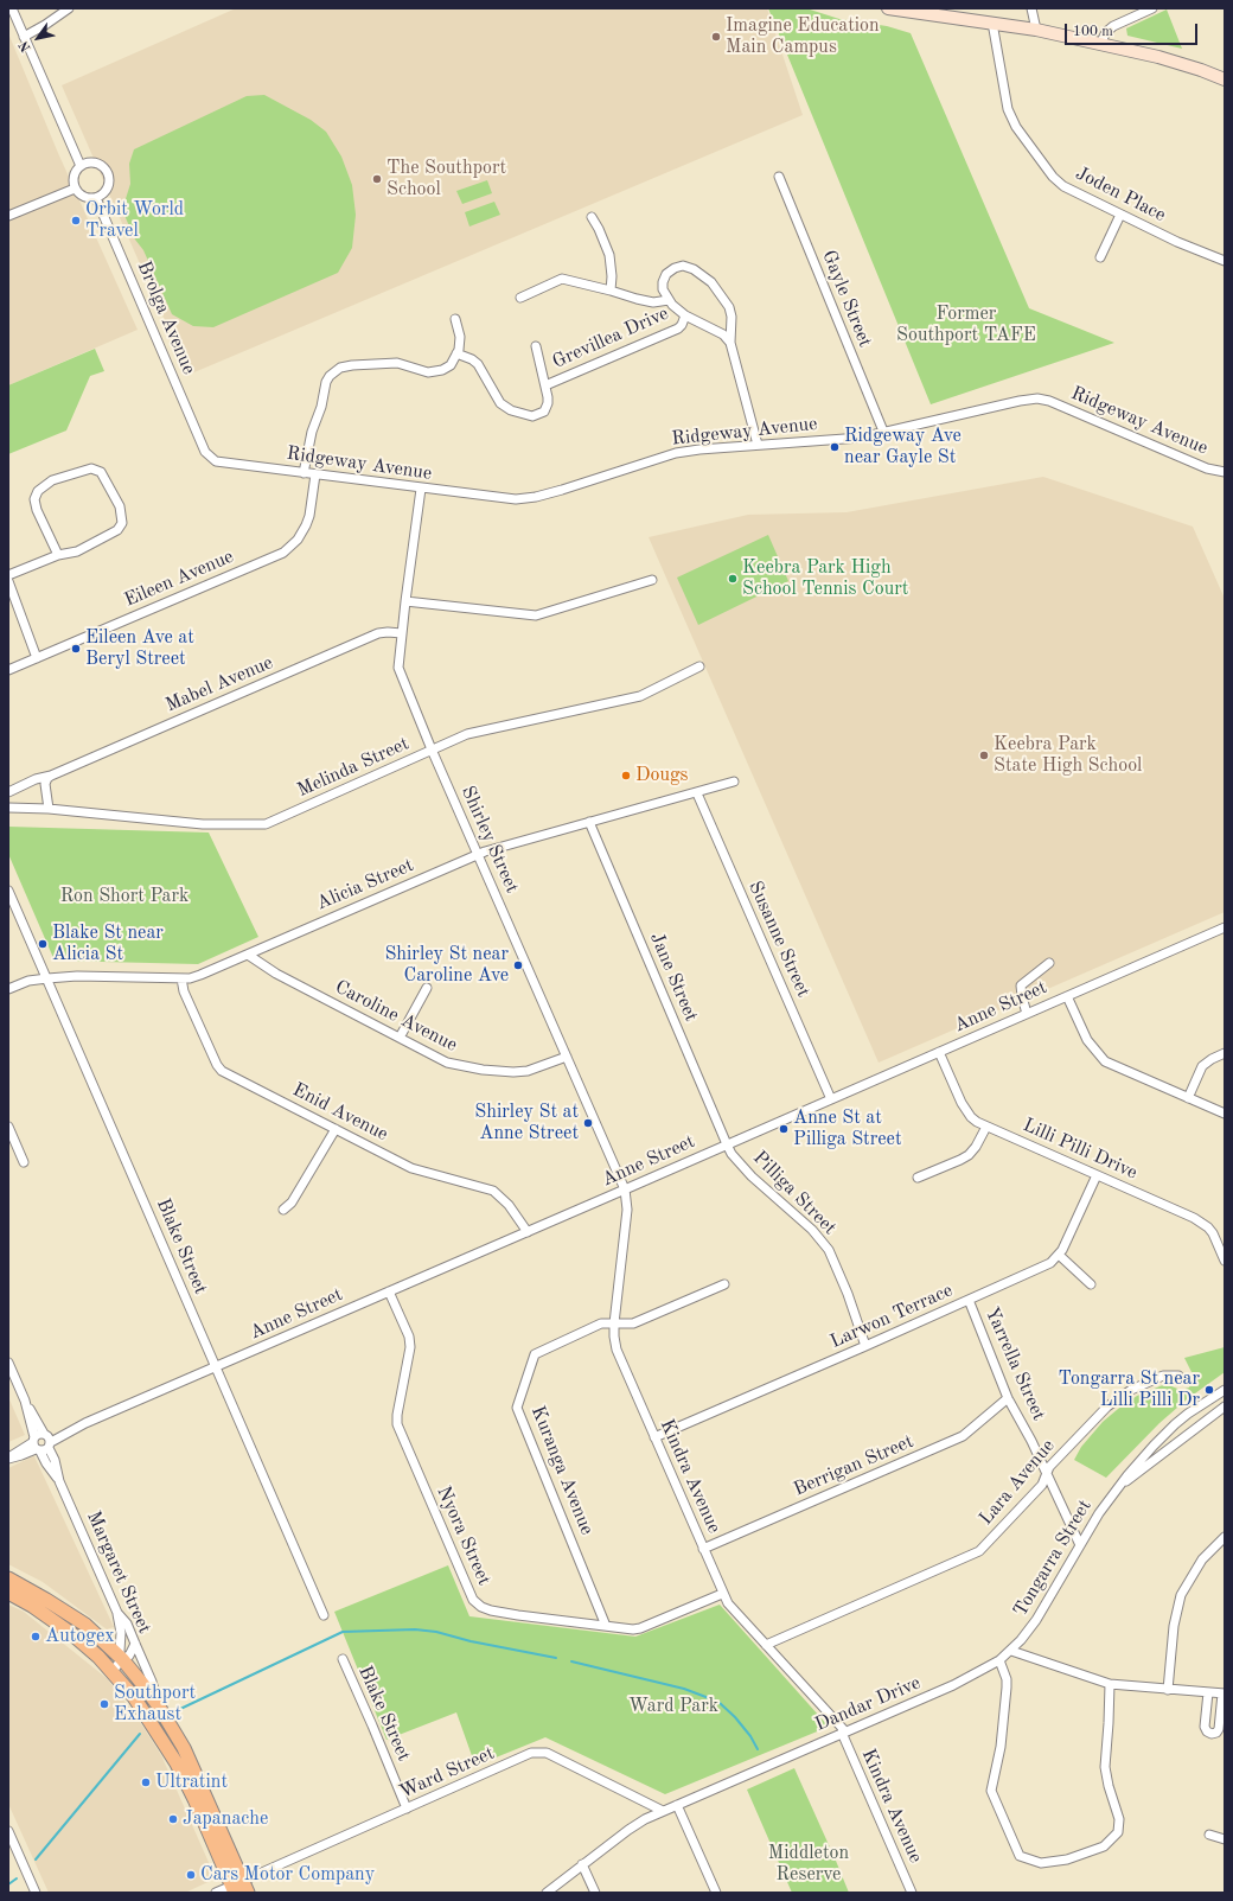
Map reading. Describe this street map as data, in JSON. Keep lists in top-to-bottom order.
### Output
{
  "streets": {
    "street": [
      "Joden Place",
      "Gayle Street",
      "Brolga Avenue",
      "Grevillea Drive",
      "Ridgeway Avenue",
      "Eileen Avenue",
      "Mabel Avenue",
      "Melinda Street",
      "Shirley Street",
      "Alicia Street",
      "Susanne Street",
      "Jane Street",
      "Anne Street",
      "Caroline Avenue",
      "Enid Avenue",
      "Lilli Pilli Drive",
      "Pilliga Street",
      "Blake Street",
      "Larwon Terrace",
      "Yarrella Street",
      "Berrigan Street",
      "Kuranga Avenue",
      "Kindra Avenue",
      "Lara Avenue",
      "Nyora Street",
      "Tongarra Street",
      "Margaret Street",
      "Dandar Drive",
      "Ward Street"
    ]
  },
  "crossings": [
    ["Gayle Street", "Ridgeway Avenue"],
    ["Brolga Avenue", "Ridgeway Avenue"],
    ["Ridgeway Avenue", "Eileen Avenue"],
    ["Ridgeway Avenue", "Shirley Street"],
    ["Mabel Avenue", "Shirley Street"],
    ["Melinda Street", "Shirley Street"],
    ["Shirley Street", "Alicia Street"],
    ["Shirley Street", "Anne Street"],
    ["Shirley Street", "Caroline Avenue"],
    ["Shirley Street", "Kindra Avenue"],
    ["Alicia Street", "Susanne Street"],
    ["Alicia Street", "Jane Street"],
    ["Alicia Street", "Caroline Avenue"],
    ["Alicia Street", "Enid Avenue"],
    ["Alicia Street", "Blake Street"],
    ["Susanne Street", "Anne Street"],
    ["Jane Street", "Anne Street"],
    ["Jane Street", "Pilliga Street"],
    ["Anne Street", "Enid Avenue"],
    ["Anne Street", "Lilli Pilli Drive"],
    ["Anne Street", "Pilliga Street"],
    ["Anne Street", "Blake Street"],
    ["Anne Street", "Kindra Avenue"],
    ["Anne Street", "Nyora Street"],
    ["Anne Street", "Margaret Street"],
    ["Lilli Pilli Drive", "Larwon Terrace"],
    ["Pilliga Street", "Larwon Terrace"],
    ["Blake Street", "Ward Street"],
    ["Larwon Terrace", "Yarrella Street"],
    ["Larwon Terrace", "Kindra Avenue"],
    ["Yarrella Street", "Berrigan Street"],
    ["Yarrella Street", "Lara Avenue"],
    ["Yarrella Street", "Tongarra Street"],
    ["Berrigan Street", "Kindra Avenue"],
    ["Kuranga Avenue", "Kindra Avenue"],
    ["Kuranga Avenue", "Nyora Street"],
    ["Kindra Avenue", "Lara Avenue"],
    ["Kindra Avenue", "Nyora Street"],
    ["Kindra Avenue", "Dandar Drive"],
    ["Tongarra Street", "Dandar Drive"],
    ["Dandar Drive", "Ward Street"]
  ],
  "parks": [
    "Former Southport TAFE",
    "Ron Short Park",
    "Ward Park",
    "Middleton Reserve"
  ],
  "places": [
    "Imagine Education Main Campus",
    "The Southport School",
    "Orbit World Travel",
    "Ridgeway Ave near Gayle St",
    "Keebra Park High School Tennis Court",
    "Eileen Ave at Beryl Street",
    "Keebra Park State High School",
    "Dougs",
    "Blake St near Alicia St",
    "Shirley St near Caroline Ave",
    "Shirley St at Anne Street",
    "Anne St at Pilliga Street",
    "Tongarra St near Lilli Pilli Dr",
    "Autogex",
    "Southport Exhaust",
    "Ultratint",
    "Japanache",
    "Cars Motor Company"
  ],
  "scale_bar": "100 m",
  "north": "bottom left"
}
